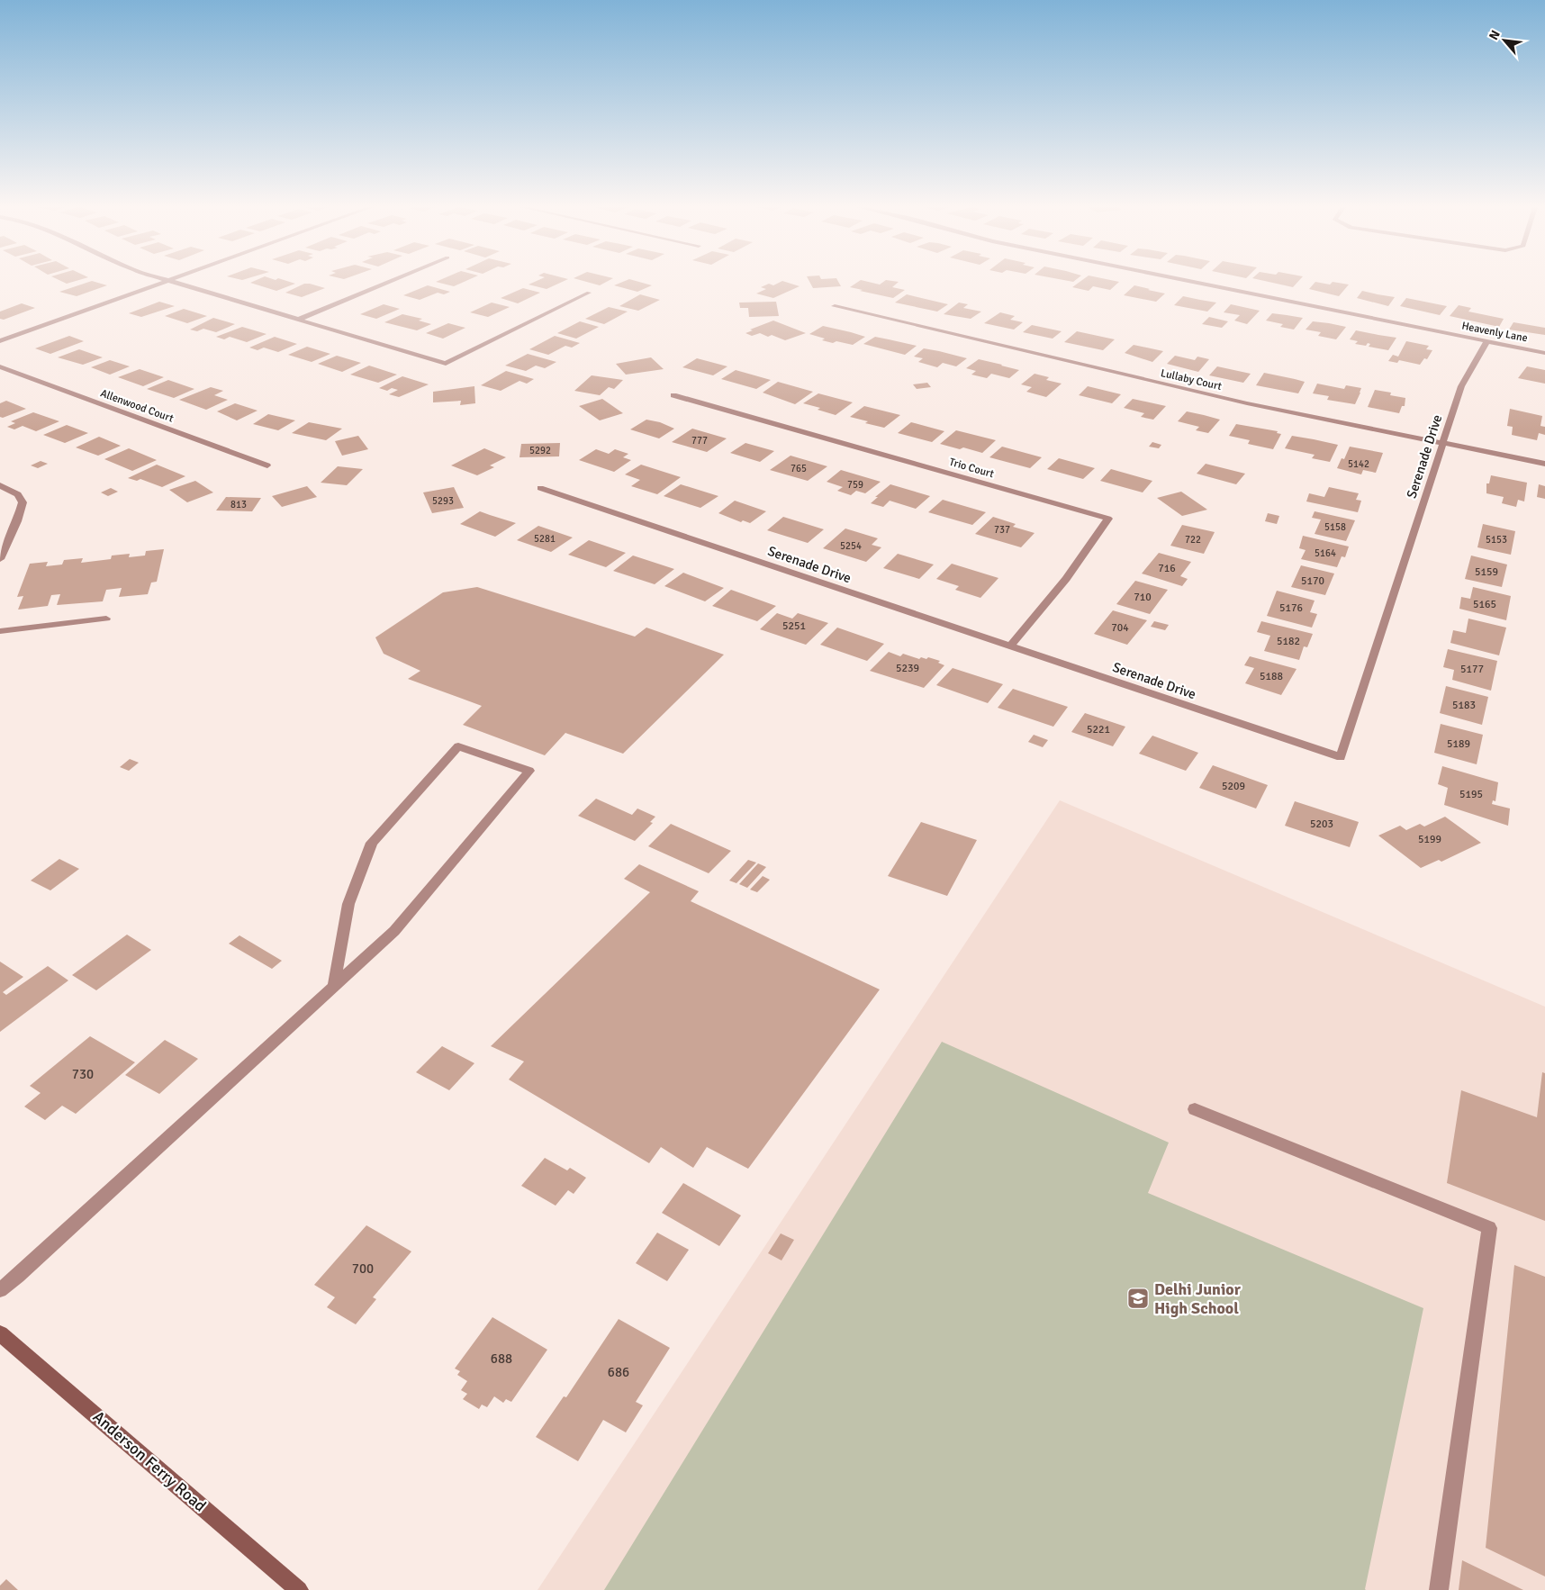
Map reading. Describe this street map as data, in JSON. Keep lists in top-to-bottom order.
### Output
{
  "streets": {
    "street": [
      "Heavenly Lane",
      "Lullaby Court",
      "Allenwood Court",
      "Serenade Drive",
      "Trio Court",
      "Anderson Ferry Road"
    ]
  },
  "crossings": [
    ["Heavenly Lane", "Serenade Drive"],
    ["Lullaby Court", "Serenade Drive"],
    ["Serenade Drive", "Trio Court"]
  ],
  "places": {
    "school or university": ["Delhi Junior High School"]
  },
  "house_numbers": [
    "777",
    "5292",
    "5142",
    "765",
    "759",
    "5293",
    "813",
    "5158",
    "737",
    "5281",
    "722",
    "5153",
    "5254",
    "5164",
    "716",
    "5159",
    "5170",
    "710",
    "5165",
    "5176",
    "5251",
    "704",
    "5182",
    "5239",
    "5177",
    "5188",
    "5183",
    "5221",
    "5189",
    "5209",
    "5195",
    "5203",
    "5199",
    "730",
    "700",
    "688",
    "686"
  ],
  "north": "top left"
}
